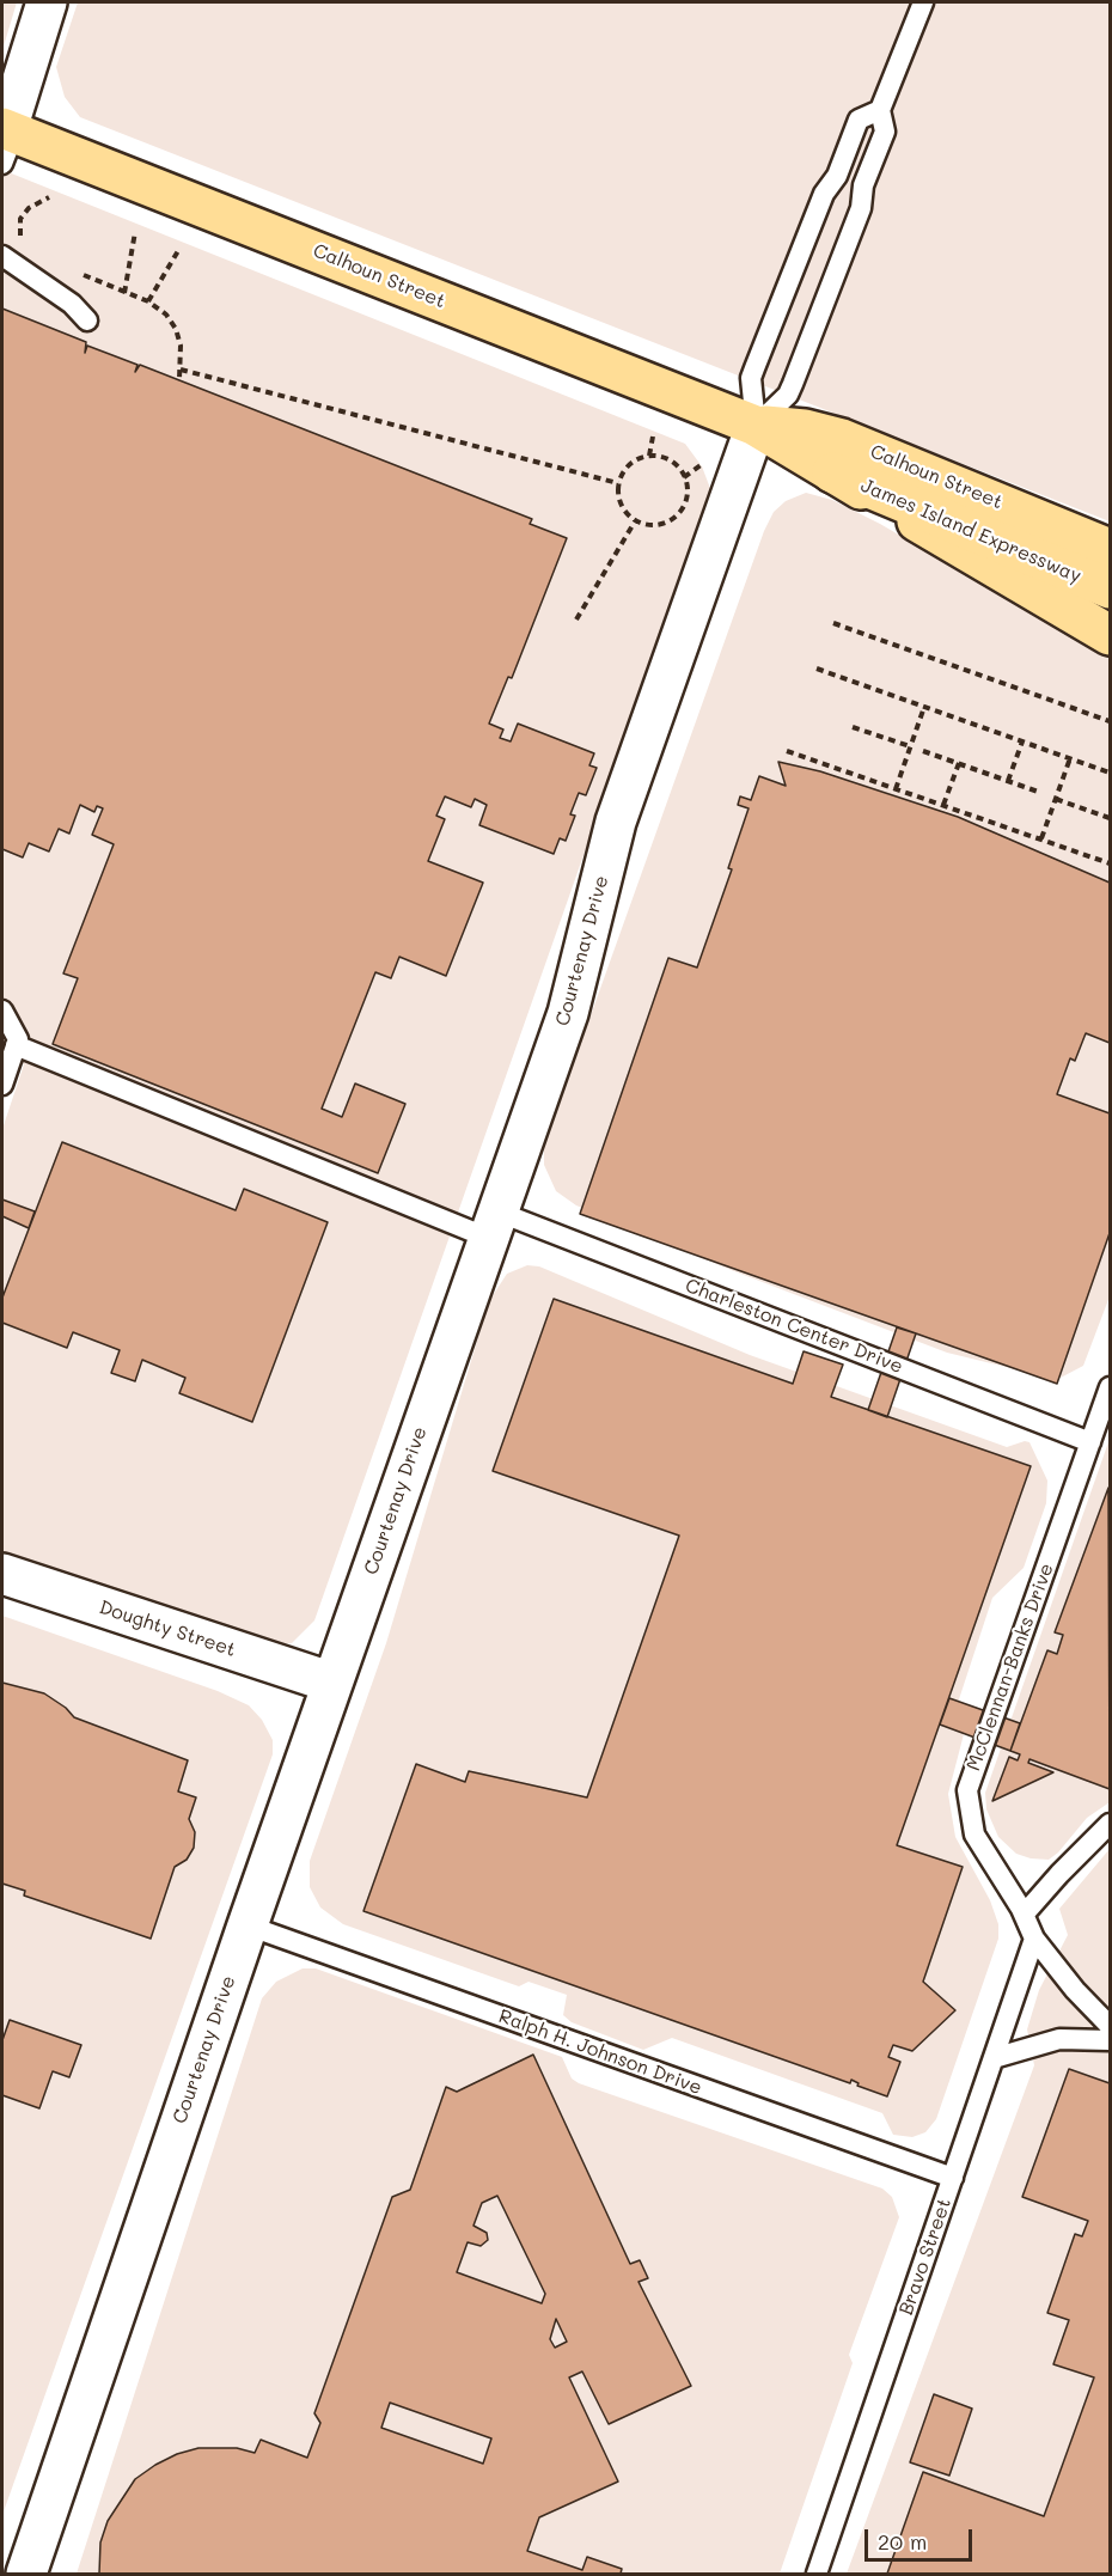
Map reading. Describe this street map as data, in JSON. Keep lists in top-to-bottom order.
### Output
{
  "streets": {
    "main road": ["Calhoun Street", "James Island Expressway"],
    "street": ["Courtenay Drive", "Doughty Street"],
    "lane": [
      "Charleston Center Drive",
      "McClennan-Banks Drive",
      "Ralph H. Johnson Drive",
      "Bravo Street"
    ]
  },
  "crossings": [
    ["Calhoun Street", "James Island Expressway"],
    ["Calhoun Street", "Courtenay Drive"],
    ["Courtenay Drive", "Charleston Center Drive"],
    ["Courtenay Drive", "Doughty Street"],
    ["Courtenay Drive", "Ralph H. Johnson Drive"],
    ["Charleston Center Drive", "McClennan-Banks Drive"],
    ["McClennan-Banks Drive", "Bravo Street"],
    ["Ralph H. Johnson Drive", "Bravo Street"]
  ],
  "scale_bar": "20 m"
}
